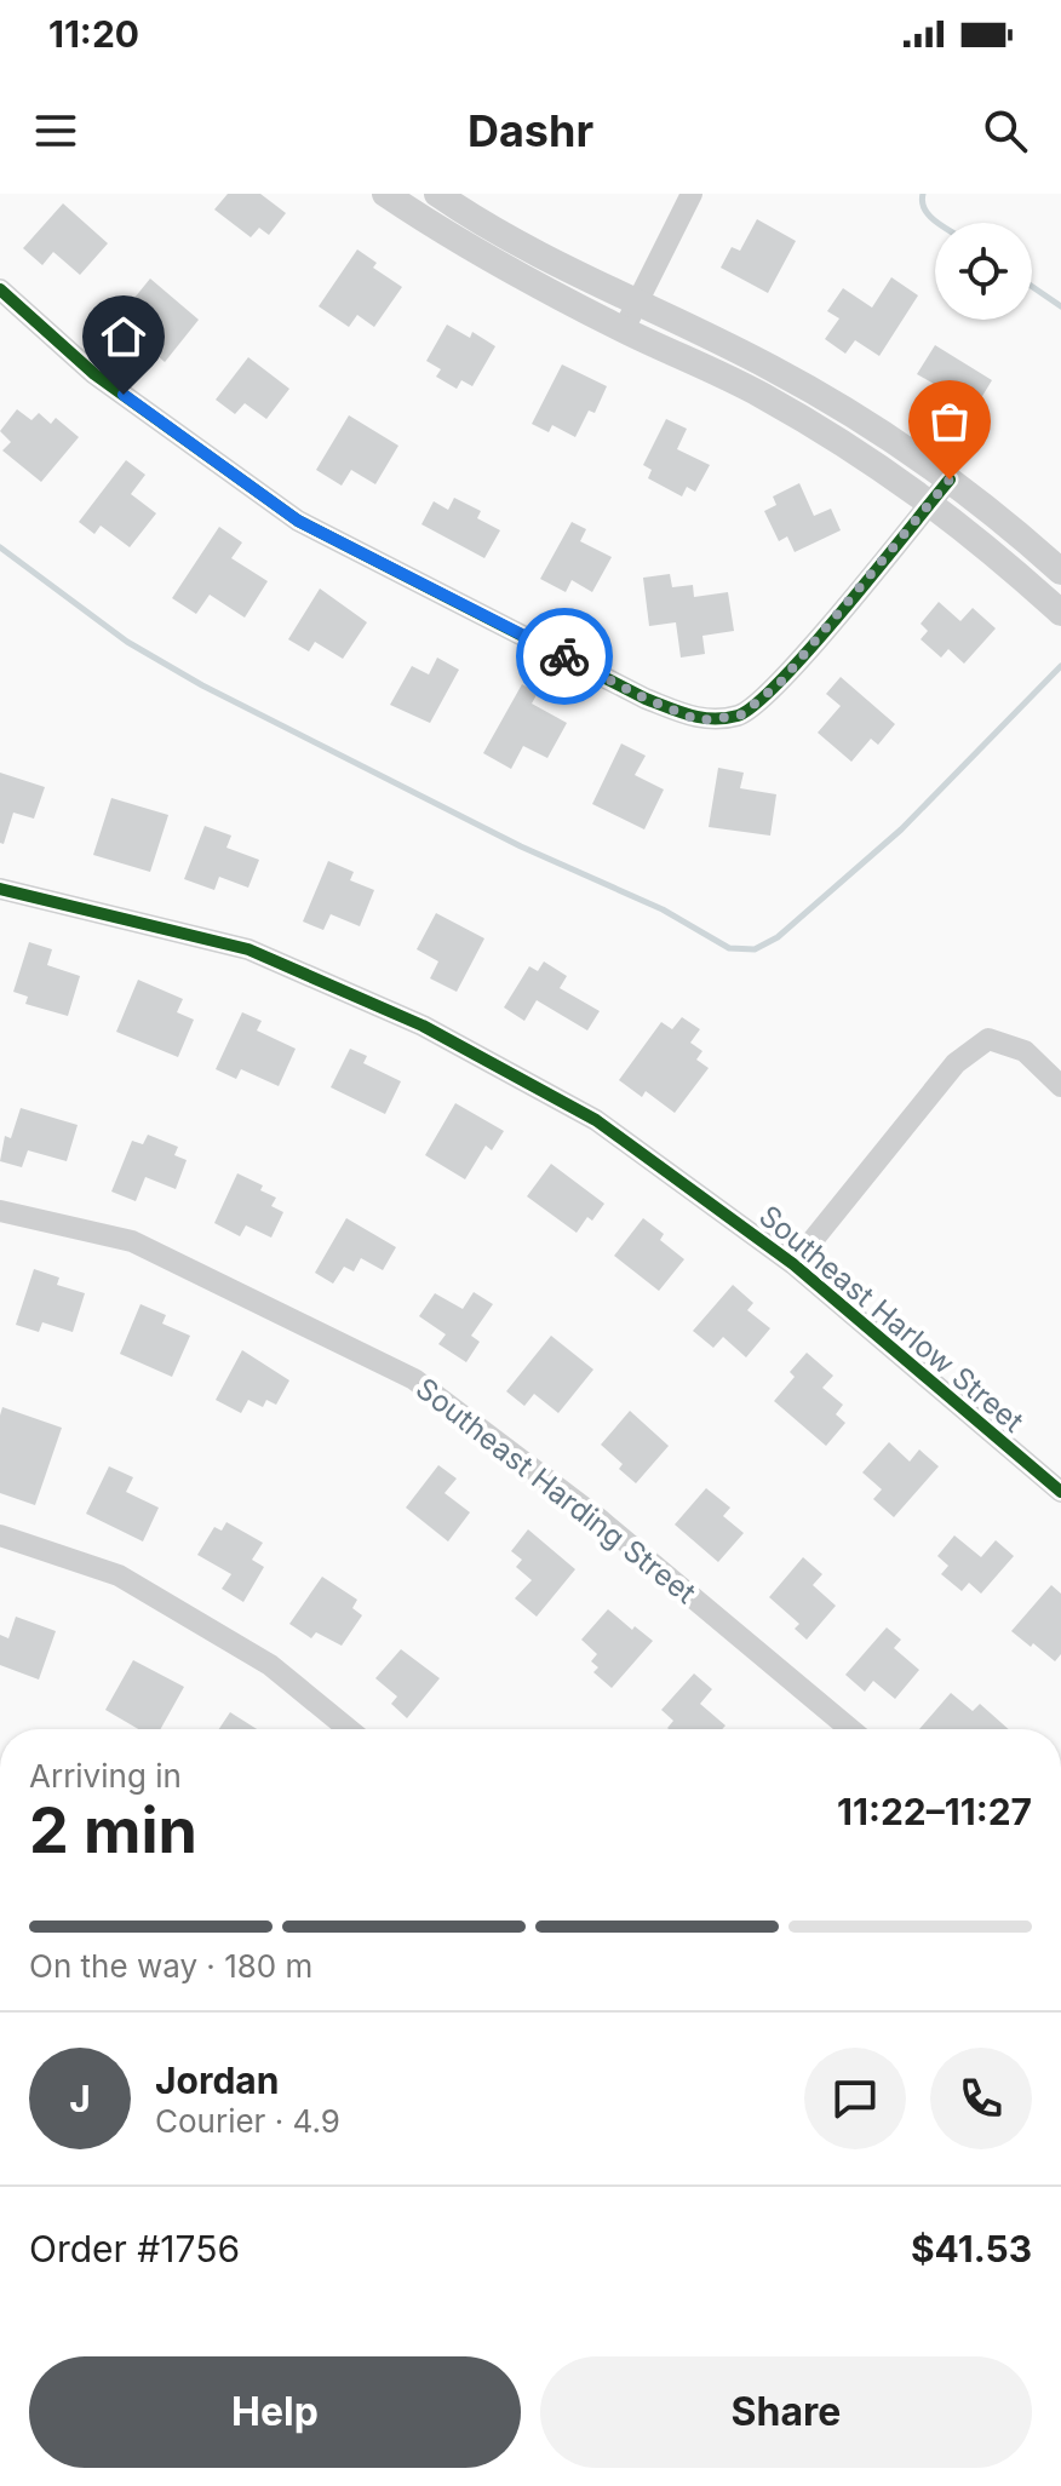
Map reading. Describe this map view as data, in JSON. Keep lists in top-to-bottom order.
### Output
{
  "streets": {
    "street": ["Southeast Harlow Street", "Southeast Harding Street"]
  },
  "page": {
    "status": "11:20",
    "header": "Dashr",
    "heading": ["2 min", "Arriving in", "11:22–11:27"],
    "panel": [
      "Jordan",
      "Courier · 4.9",
      "Order #1756",
      "$41.53"
    ],
    "bar": "On the way · 180 m",
    "round": "J",
    "buttons": ["Help", "Share"]
  }
}
